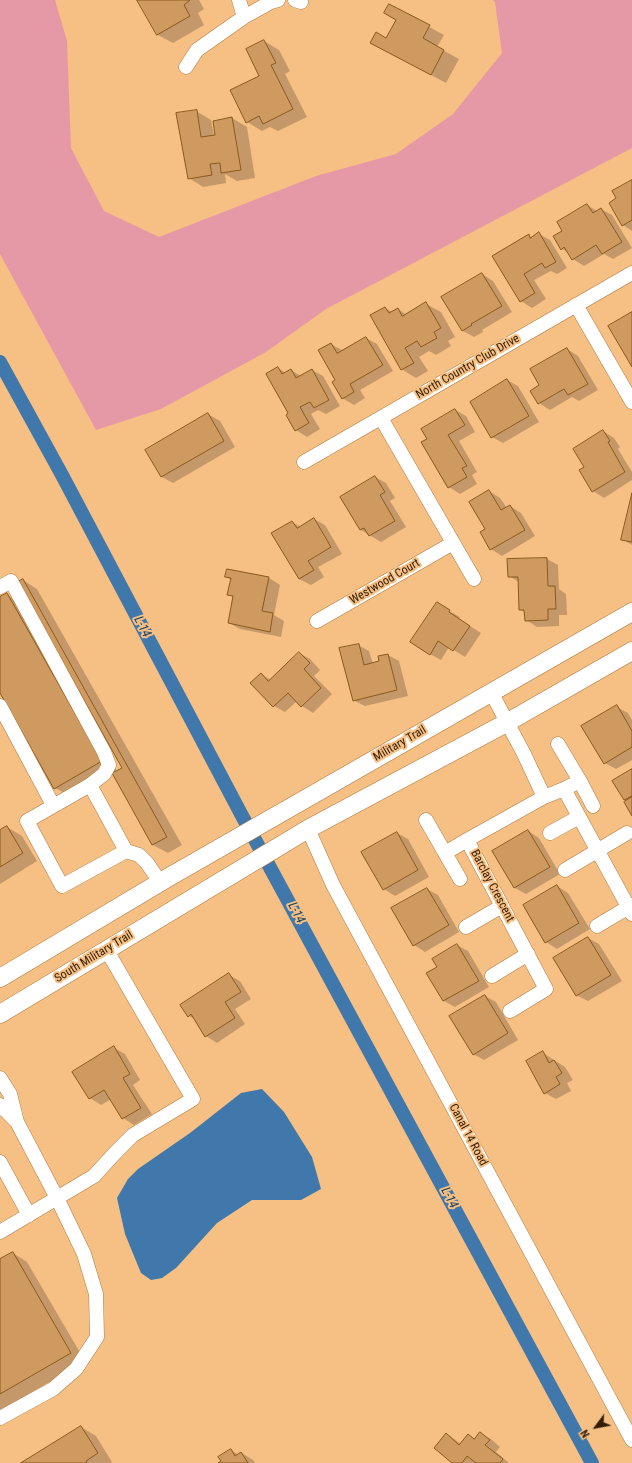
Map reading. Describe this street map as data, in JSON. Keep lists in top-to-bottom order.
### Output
{
  "streets": {
    "main road": ["Military Trail", "South Military Trail"],
    "street": [
      "North Country Club Drive",
      "Westwood Court",
      "Barclay Crescent",
      "Canal 14 Road"
    ]
  },
  "crossings": [
    ["South Military Trail", "Canal 14 Road"]
  ],
  "water": ["L-14"],
  "north": "bottom left"
}
